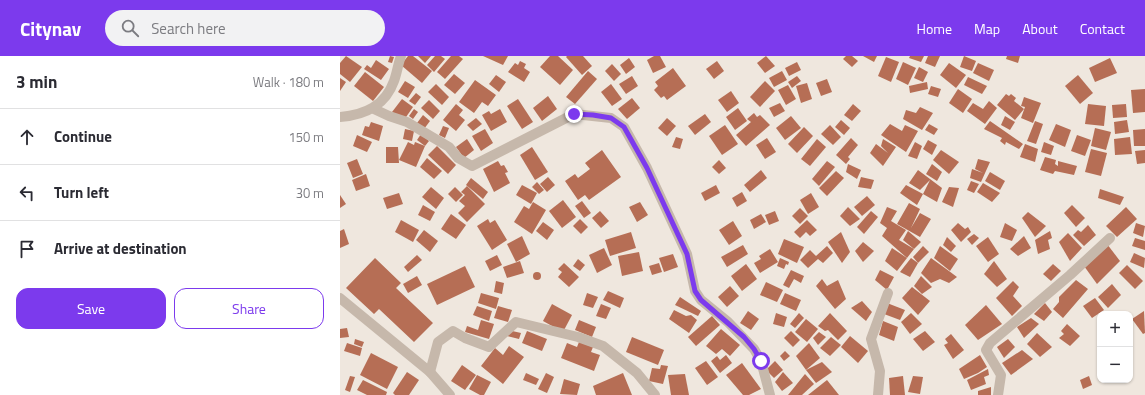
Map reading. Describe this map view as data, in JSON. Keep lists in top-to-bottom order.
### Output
{
  "page": {
    "header": "Citynav",
    "search": "Search here",
    "nav": [
      "Home",
      "Map",
      "About",
      "Contact"
    ],
    "heading": ["3 min", "Walk · 180 m"],
    "list": [
      ["Continue", "150 m"],
      ["Turn left", "30 m"],
      "Arrive at destination"
    ],
    "buttons": ["Save", "Share"],
    "map_buttons": ["+", "−"]
  }
}
